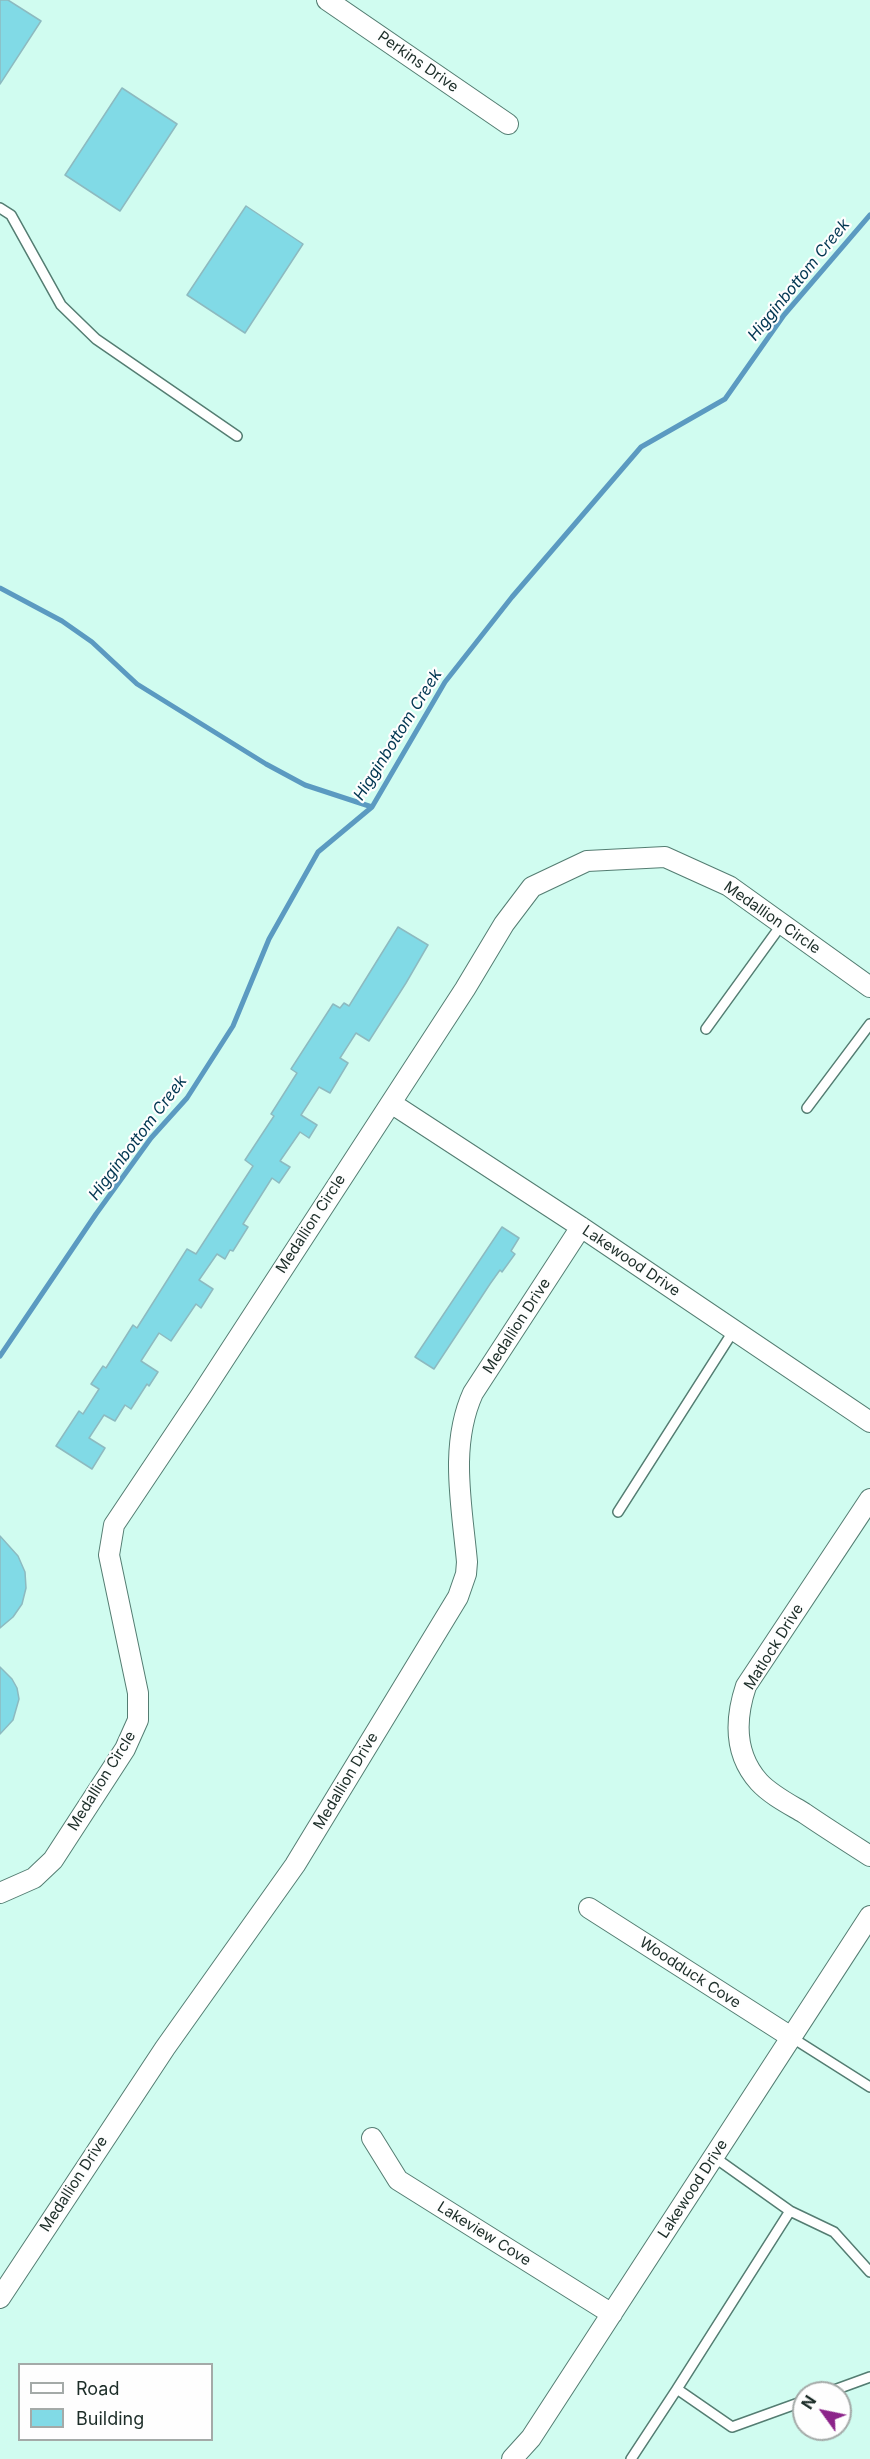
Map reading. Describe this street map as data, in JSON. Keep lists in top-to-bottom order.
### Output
{
  "streets": {
    "street": [
      "Perkins Drive",
      "Medallion Circle",
      "Lakewood Drive",
      "Medallion Drive",
      "Matlock Drive",
      "Woodduck Cove",
      "Lakeview Cove"
    ]
  },
  "crossings": [
    ["Medallion Circle", "Lakewood Drive"],
    ["Lakewood Drive", "Medallion Drive"],
    ["Lakewood Drive", "Woodduck Cove"],
    ["Lakewood Drive", "Lakeview Cove"]
  ],
  "water": ["Higginbottom Creek"],
  "legend": ["Road", "Building"],
  "north": "top left"
}
